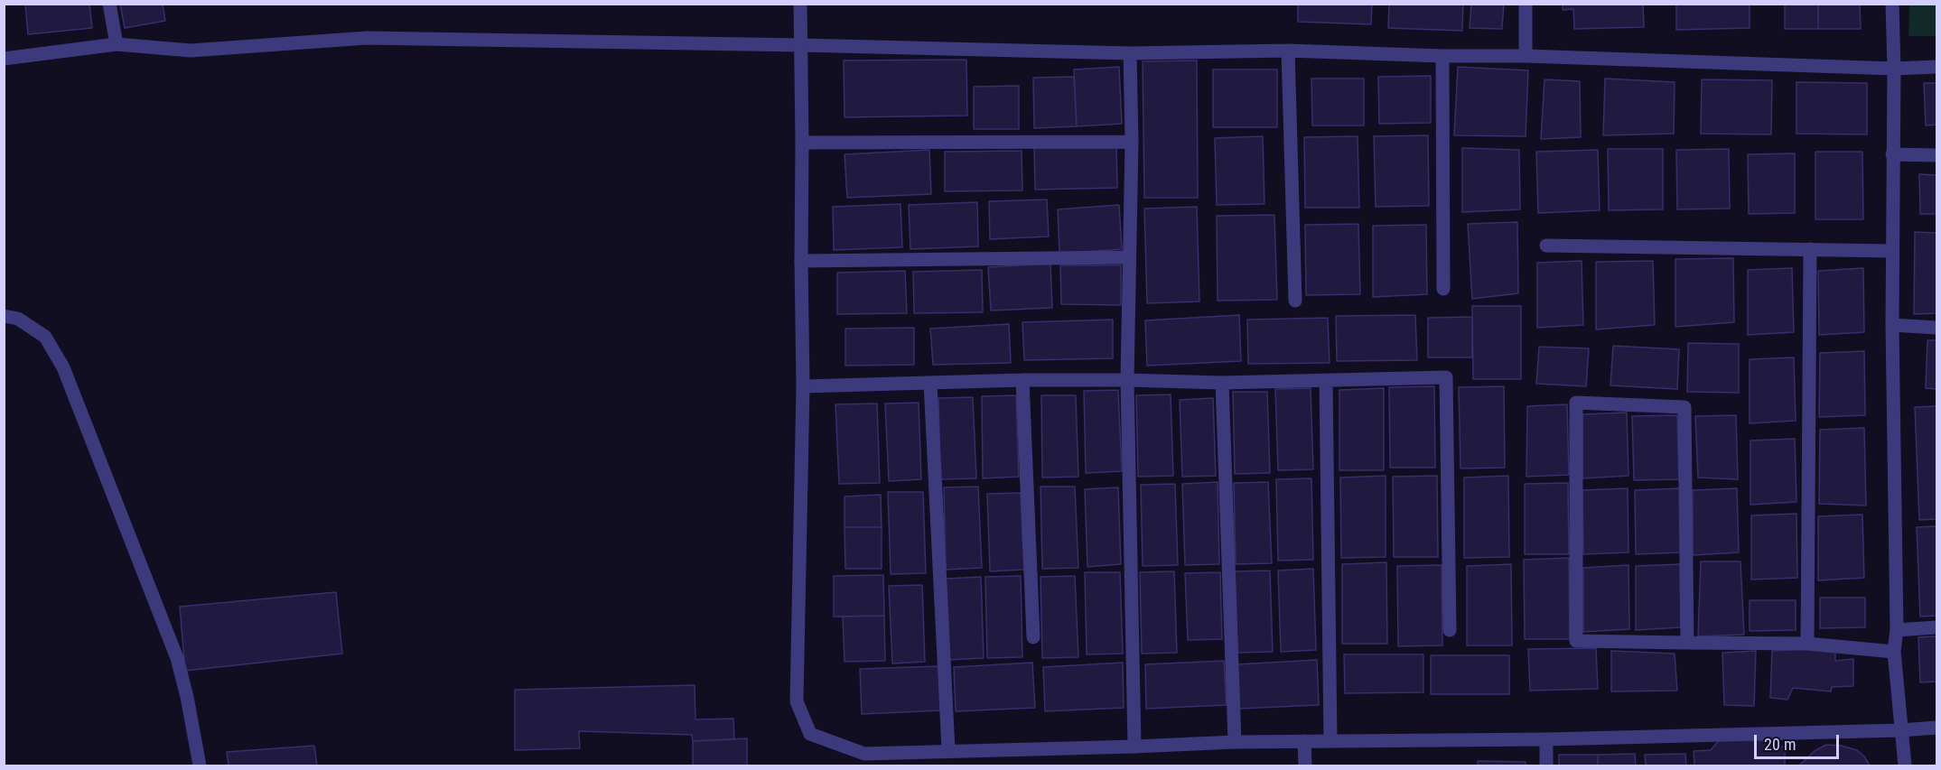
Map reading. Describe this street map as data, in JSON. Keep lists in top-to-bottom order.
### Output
{
  "scale_bar": "20 m"
}
